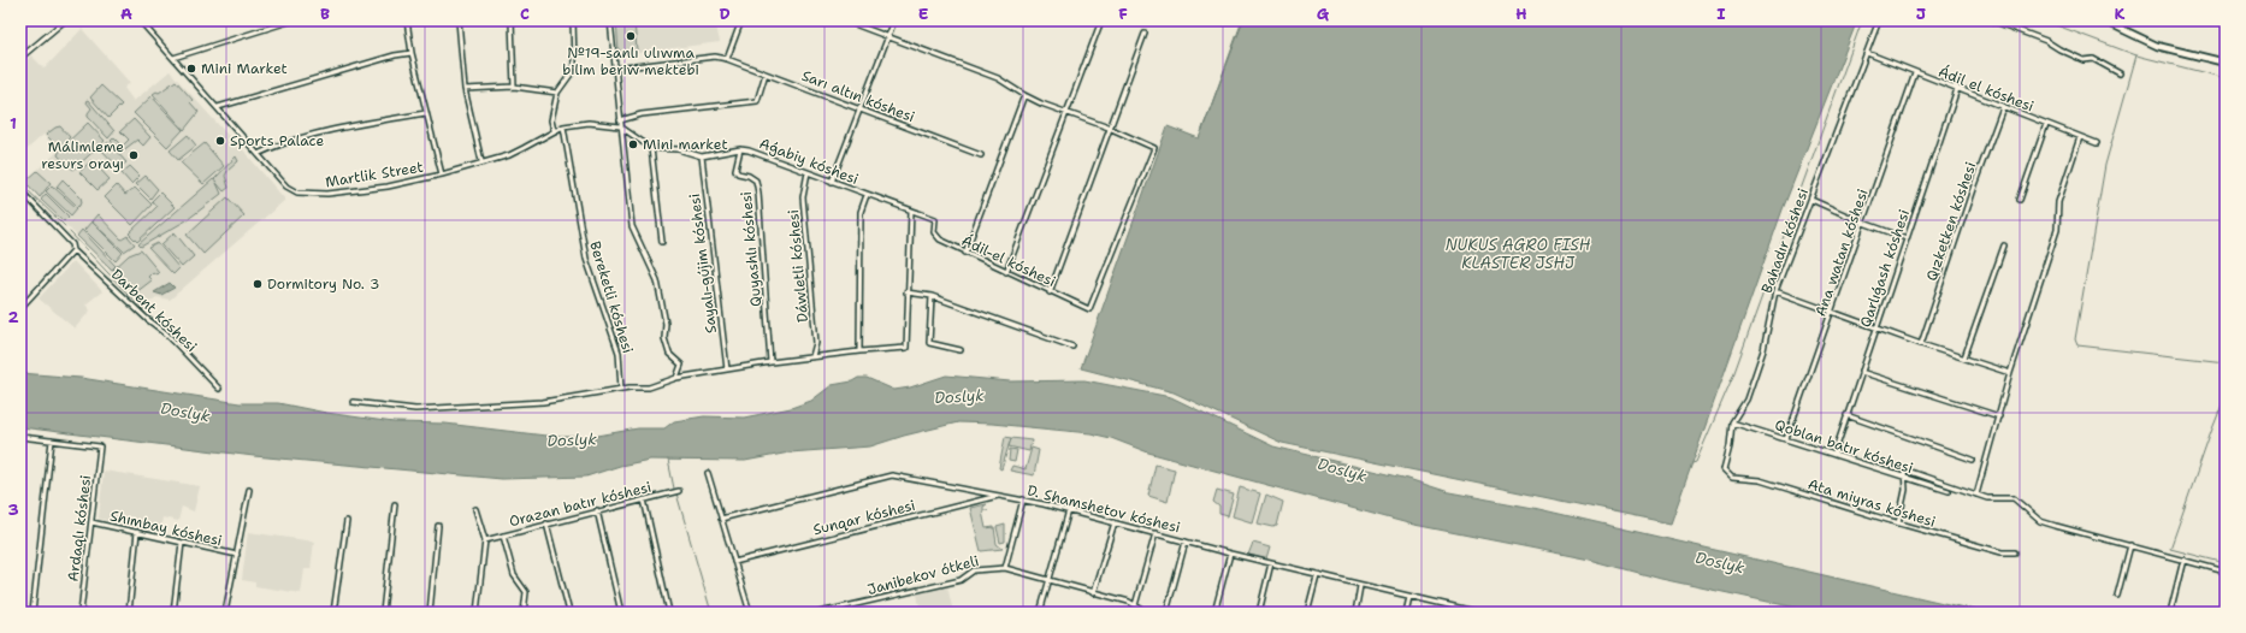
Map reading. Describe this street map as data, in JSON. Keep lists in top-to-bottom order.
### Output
{
  "streets": {
    "street": [
      "Ádil el kóshesi",
      "Sarı altın kóshesi",
      "Aǵabiy kóshesi",
      "Martlik Street",
      "Qızketken kóshesi",
      "Bahadır kóshesi",
      "Quyashlı kóshesi",
      "Ana watan kóshesi",
      "Ádil-el kóshesi",
      "Sayalı-gújim kóshesi",
      "Dáwletli kóshesi",
      "Qarlıǵash kóshesi",
      "Bereketli kóshesi",
      "Darbent kóshesi",
      "Qoblan batır kóshesi",
      "Ata miyras kóshesi",
      "Orazan batır kóshesi",
      "D. Shamshetov kóshesi",
      "Sunqar kóshesi",
      "Ardaqlı kóshesi",
      "Shımbay kóshesi",
      "Janibekov ótkeli"
    ]
  },
  "crossings": [
    ["Ádil el kóshesi", "Qızketken kóshesi"],
    ["Ádil el kóshesi", "Bahadır kóshesi"],
    ["Ádil el kóshesi", "Ana watan kóshesi"],
    ["Ádil el kóshesi", "Qarlıǵash kóshesi"],
    ["Aǵabiy kóshesi", "Quyashlı kóshesi"],
    ["Aǵabiy kóshesi", "Ádil-el kóshesi"],
    ["Aǵabiy kóshesi", "Sayalı-gújim kóshesi"],
    ["Aǵabiy kóshesi", "Dáwletli kóshesi"],
    ["Martlik Street", "Bereketli kóshesi"],
    ["Bahadır kóshesi", "Qoblan batır kóshesi"],
    ["Bahadır kóshesi", "Ata miyras kóshesi"],
    ["Ana watan kóshesi", "Qoblan batır kóshesi"],
    ["Qarlıǵash kóshesi", "Qoblan batır kóshesi"],
    ["D. Shamshetov kóshesi", "Sunqar kóshesi"],
    ["Ardaqlı kóshesi", "Shımbay kóshesi"]
  ],
  "water": ["NUKUS AGRO FISH KLASTER JSHJ", "Doslyk"],
  "places": [
    "№19-sanlı ulıwma bilim beriw mektebi",
    "Mini Market",
    "Sports Palace",
    "Mini market",
    "Málimleme resurs orayı",
    "Dormitory No. 3"
  ],
  "grid": {
    "columns": [
      "A",
      "B",
      "C",
      "D",
      "E",
      "F",
      "G",
      "H",
      "I",
      "J",
      "K"
    ],
    "rows": ["1", "2", "3"]
  }
}
